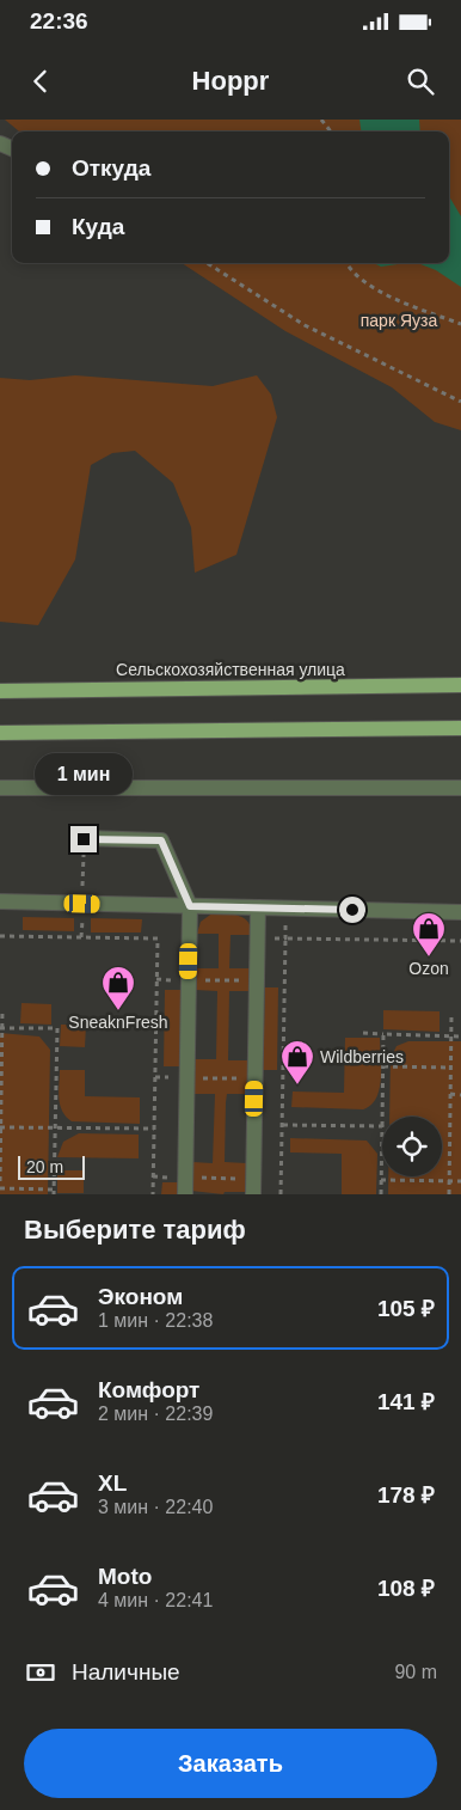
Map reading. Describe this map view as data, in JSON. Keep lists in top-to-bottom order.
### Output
{
  "streets": {
    "main road": ["Сельскохозяйственная улица"]
  },
  "parks": ["парк Яуза"],
  "places": {
    "shop": ["Ozon", "SneaknFresh", "Wildberries"]
  },
  "scale_bar": "20 m",
  "page": {
    "status": "22:36",
    "header": "Hoppr",
    "banner": ["Откуда", "Куда"],
    "bubble": "1 мин",
    "scale": "20 m",
    "heading": "Выберите тариф",
    "list": [
      {
        "name": "Эконом",
        "note": "1 мин · 22:38",
        "value": "105 ₽"
      },
      {
        "name": "Комфорт",
        "note": "2 мин · 22:39",
        "value": "141 ₽"
      },
      {
        "name": "XL",
        "note": "3 мин · 22:40",
        "value": "178 ₽"
      },
      {
        "name": "Moto",
        "note": "4 мин · 22:41",
        "value": "108 ₽"
      }
    ],
    "pay": ["Наличные", "90 m"],
    "buttons": "Заказать"
  }
}
